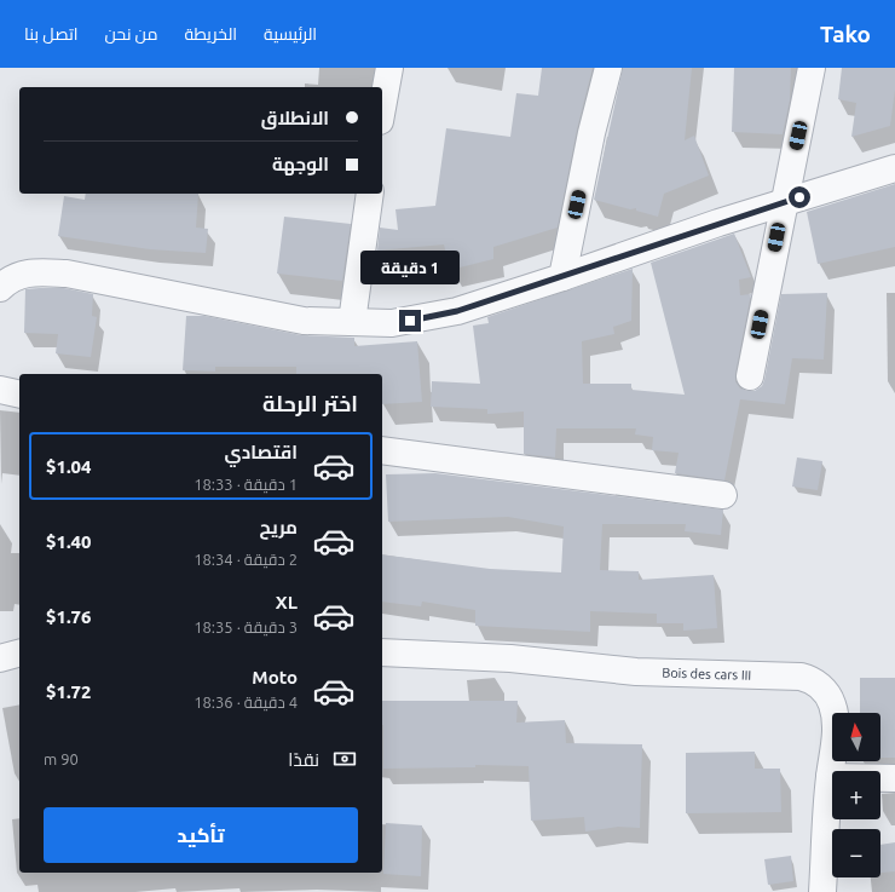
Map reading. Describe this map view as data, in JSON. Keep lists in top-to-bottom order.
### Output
{
  "streets": {
    "street": ["Bois des cars III"]
  },
  "north": "top",
  "page": {
    "header": "Tako",
    "nav": [
      "الرئيسية",
      "الخريطة",
      "من نحن",
      "اتصل بنا"
    ],
    "banner": ["الانطلاق", "الوجهة"],
    "bubble": "1 دقيقة",
    "heading": "اختر الرحلة",
    "list": [
      {
        "name": "اقتصادي",
        "note": "1 دقيقة · 18:33",
        "value": "$1.04"
      },
      {
        "name": "مريح",
        "note": "2 دقيقة · 18:34",
        "value": "$1.40"
      },
      {
        "name": "XL",
        "note": "3 دقيقة · 18:35",
        "value": "$1.76"
      },
      {
        "name": "Moto",
        "note": "4 دقيقة · 18:36",
        "value": "$1.72"
      }
    ],
    "map_buttons": ["+", "−"],
    "pay": ["نقدًا", "90 m"],
    "buttons": "تأكيد"
  }
}
